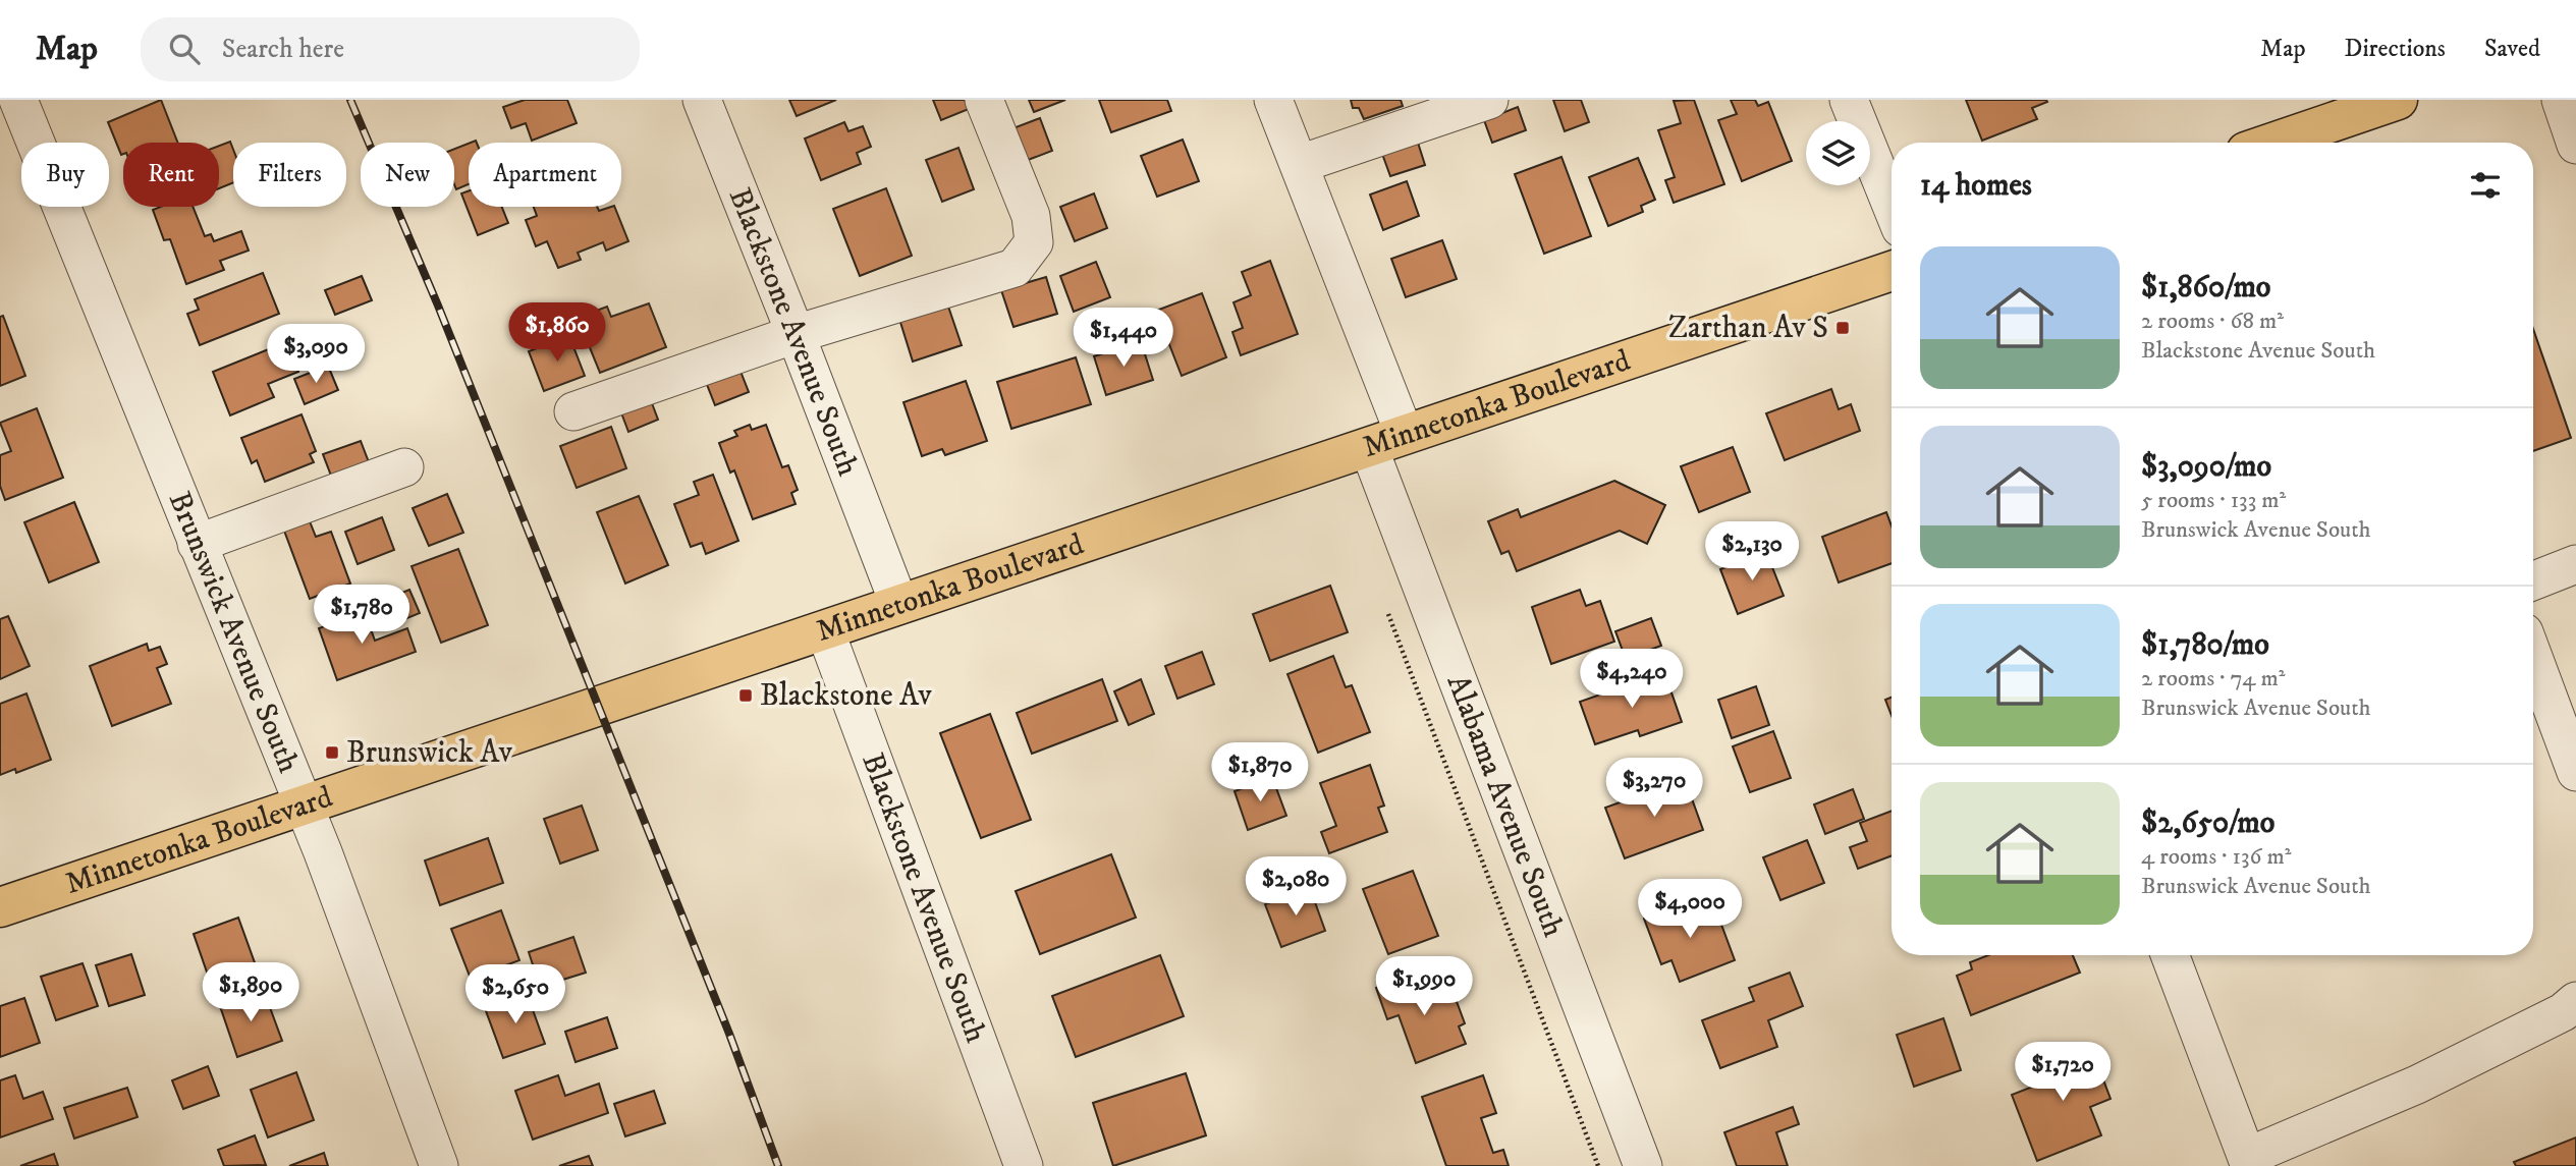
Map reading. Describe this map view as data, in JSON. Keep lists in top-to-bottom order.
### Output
{
  "streets": {
    "main road": ["Minnetonka Boulevard"],
    "street": ["Blackstone Avenue South", "Brunswick Avenue South", "Alabama Avenue South"]
  },
  "crossings": [
    ["Blackstone Avenue South", "Minnetonka Boulevard"],
    ["Minnetonka Boulevard", "Brunswick Avenue South"],
    ["Minnetonka Boulevard", "Alabama Avenue South"]
  ],
  "places": {
    "transit": ["Zarthan Av S", "Blackstone Av", "Brunswick Av"]
  },
  "page": {
    "header": "Map",
    "search": "Search here",
    "nav": ["Map", "Directions", "Saved"],
    "chip": [
      "Buy",
      "Rent",
      "Filters",
      "New",
      "Apartment"
    ],
    "heading": "14 homes",
    "list": [
      {
        "name": "$1,860/mo",
        "note": "2 rooms · 68 m² · Blackstone Avenue South"
      },
      {
        "name": "$3,090/mo",
        "note": "5 rooms · 133 m² · Brunswick Avenue South"
      },
      {
        "name": "$1,780/mo",
        "note": "2 rooms · 74 m² · Brunswick Avenue South"
      },
      {
        "name": "$2,650/mo",
        "note": "4 rooms · 136 m² · Brunswick Avenue South"
      }
    ],
    "price": [
      "$1,860",
      "$1,440",
      "$3,090",
      "$2,130",
      "$1,780",
      "$4,240",
      "$1,870",
      "$3,270",
      "$2,080",
      "$4,000",
      "$1,990",
      "$1,890",
      "$2,650",
      "$1,720"
    ]
  }
}
